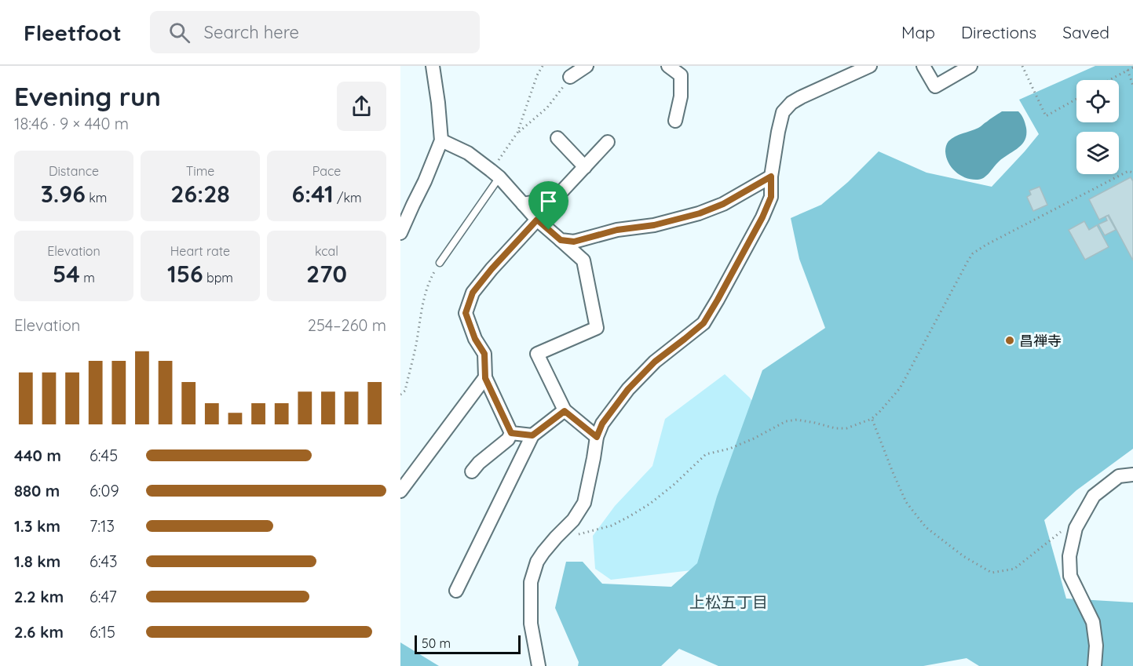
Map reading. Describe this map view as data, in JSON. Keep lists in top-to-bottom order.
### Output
{
  "districts": ["上松五丁目"],
  "places": ["昌禅寺"],
  "scale_bar": "50 m",
  "page": {
    "header": "Fleetfoot",
    "search": "Search here",
    "nav": ["Map", "Directions", "Saved"],
    "heading": ["Evening run", "18:46 · 9 × 440 m"],
    "stats": [
      ["Distance", "3.96 km"],
      ["Time", "26:28"],
      ["Pace", "6:41 /km"],
      ["Elevation", "54 m"],
      ["Heart rate", "156 bpm"],
      ["kcal", "270"]
    ],
    "chart": ["Elevation", "254–260 m"],
    "list": [
      {
        "name": "440 m",
        "note": "6:45"
      },
      {
        "name": "880 m",
        "note": "6:09"
      },
      {
        "name": "1.3 km",
        "note": "7:13"
      },
      {
        "name": "1.8 km",
        "note": "6:43"
      },
      {
        "name": "2.2 km",
        "note": "6:47"
      },
      {
        "name": "2.6 km",
        "note": "6:15"
      }
    ],
    "scale": "50 m"
  }
}
